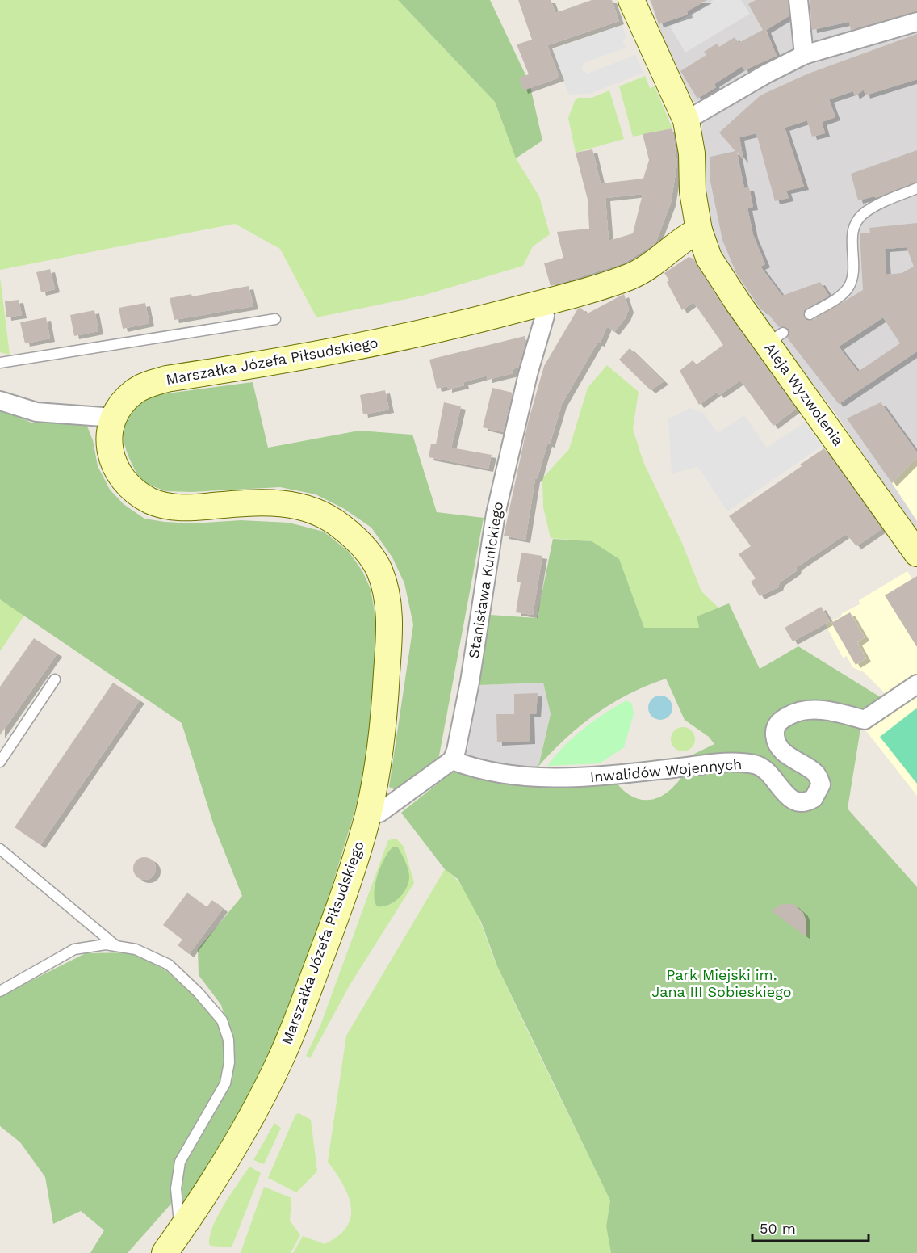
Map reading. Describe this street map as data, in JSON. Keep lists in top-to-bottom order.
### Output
{
  "streets": {
    "street": [
      "Marszałka Józefa Piłsudskiego",
      "Aleja Wyzwolenia",
      "Stanisława Kunickiego",
      "Inwalidów Wojennych"
    ]
  },
  "crossings": [
    ["Marszałka Józefa Piłsudskiego", "Aleja Wyzwolenia"],
    ["Marszałka Józefa Piłsudskiego", "Stanisława Kunickiego"],
    ["Stanisława Kunickiego", "Inwalidów Wojennych"]
  ],
  "parks": ["Park Miejski im. Jana III Sobieskiego"],
  "scale_bar": "50 m"
}
